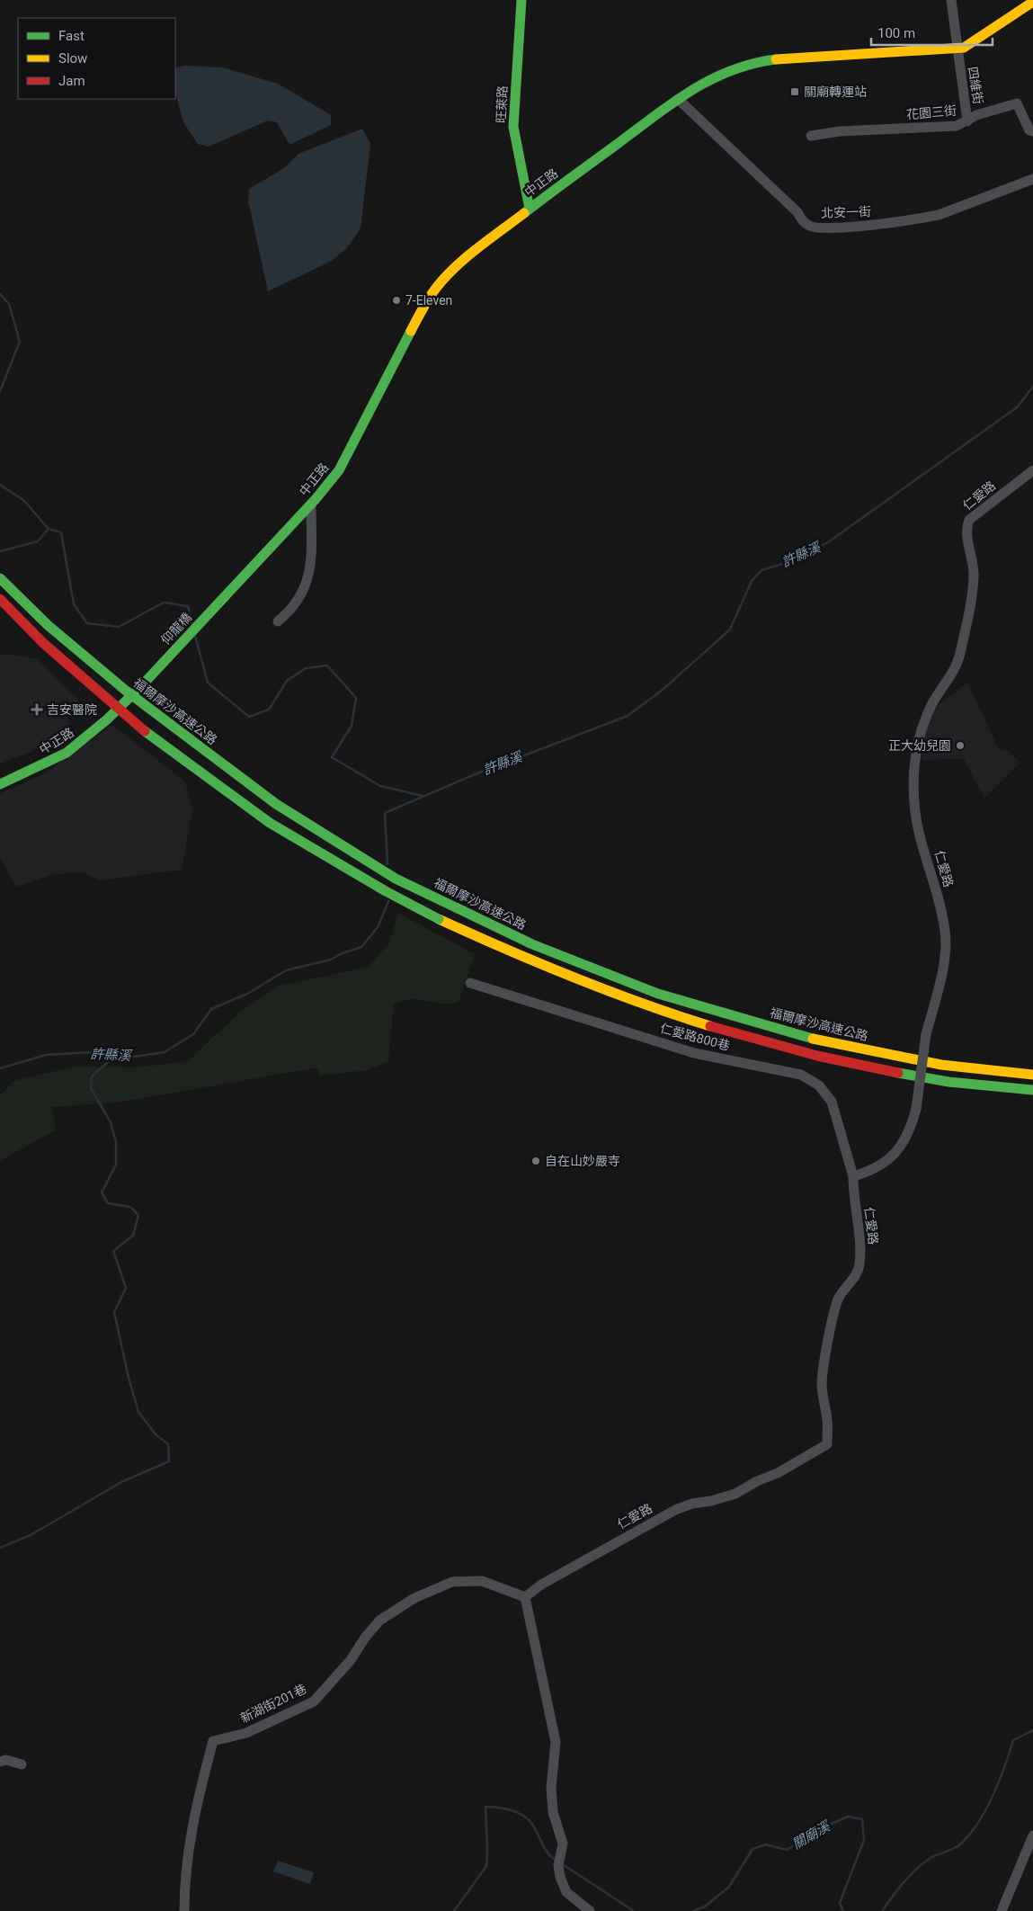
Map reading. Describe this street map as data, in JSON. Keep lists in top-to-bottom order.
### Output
{
  "streets": {
    "main road": [
      "旺萊路",
      "中正路",
      "仰龍橋",
      "福爾摩沙高速公路"
    ],
    "street": [
      "四維街",
      "花園三街",
      "北安一街",
      "仁愛路",
      "仁愛路800巷",
      "新湖街201巷"
    ]
  },
  "crossings": [
    ["四維街", "花園三街"],
    ["四維街", "中正路"],
    ["旺萊路", "中正路"],
    ["中正路", "北安一街"],
    ["中正路", "仰龍橋"],
    ["仁愛路", "仁愛路800巷"],
    ["仁愛路", "新湖街201巷"]
  ],
  "water": ["許縣溪", "關廟溪"],
  "places": {
    "transit": ["關廟轉運站"],
    "other": ["7-Eleven", "正大幼兒園", "自在山妙嚴寺"],
    "health": ["吉安醫院"]
  },
  "legend": ["Fast", "Slow", "Jam"],
  "scale_bar": "100 m"
}
